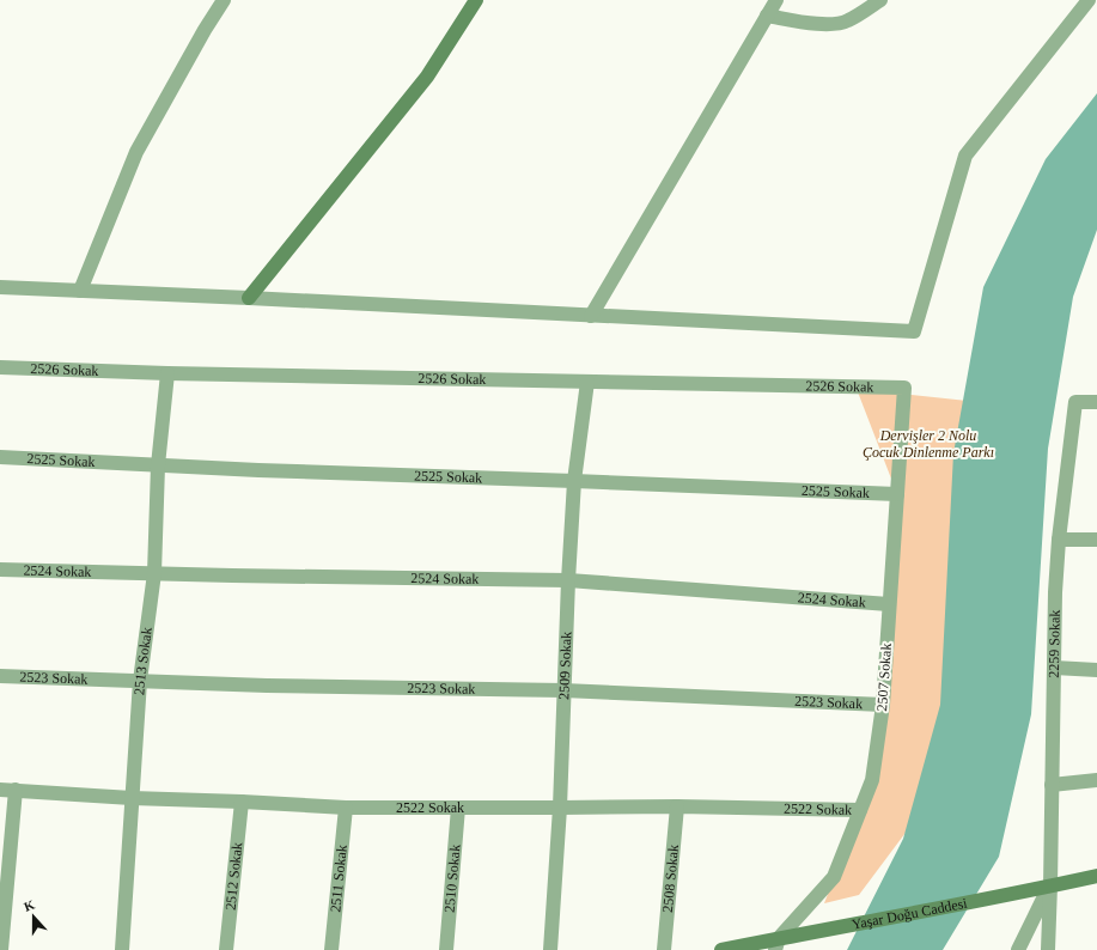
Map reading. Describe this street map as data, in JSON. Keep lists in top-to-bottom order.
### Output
{
  "streets": {
    "main road": ["Yaşar Doğu Caddesi"],
    "street": [
      "2526 Sokak",
      "2525 Sokak",
      "2524 Sokak",
      "2259 Sokak",
      "2513 Sokak",
      "2509 Sokak",
      "2507 Sokak",
      "2523 Sokak",
      "2522 Sokak",
      "2512 Sokak",
      "2511 Sokak",
      "2510 Sokak",
      "2508 Sokak"
    ]
  },
  "crossings": [
    ["2526 Sokak", "2513 Sokak"],
    ["2526 Sokak", "2509 Sokak"],
    ["2526 Sokak", "2507 Sokak"],
    ["2525 Sokak", "2513 Sokak"],
    ["2525 Sokak", "2509 Sokak"],
    ["2525 Sokak", "2507 Sokak"],
    ["2524 Sokak", "2513 Sokak"],
    ["2524 Sokak", "2509 Sokak"],
    ["2524 Sokak", "2507 Sokak"],
    ["2259 Sokak", "Yaşar Doğu Caddesi"],
    ["2513 Sokak", "2523 Sokak"],
    ["2513 Sokak", "2522 Sokak"],
    ["2509 Sokak", "2523 Sokak"],
    ["2509 Sokak", "2522 Sokak"],
    ["2507 Sokak", "2523 Sokak"],
    ["2507 Sokak", "2522 Sokak"],
    ["2507 Sokak", "Yaşar Doğu Caddesi"],
    ["2522 Sokak", "2512 Sokak"],
    ["2522 Sokak", "2511 Sokak"],
    ["2522 Sokak", "2510 Sokak"],
    ["2522 Sokak", "2508 Sokak"]
  ],
  "parks": ["Dervişler 2 Nolu Çocuk Dinlenme Parkı"],
  "north": "top"
}
